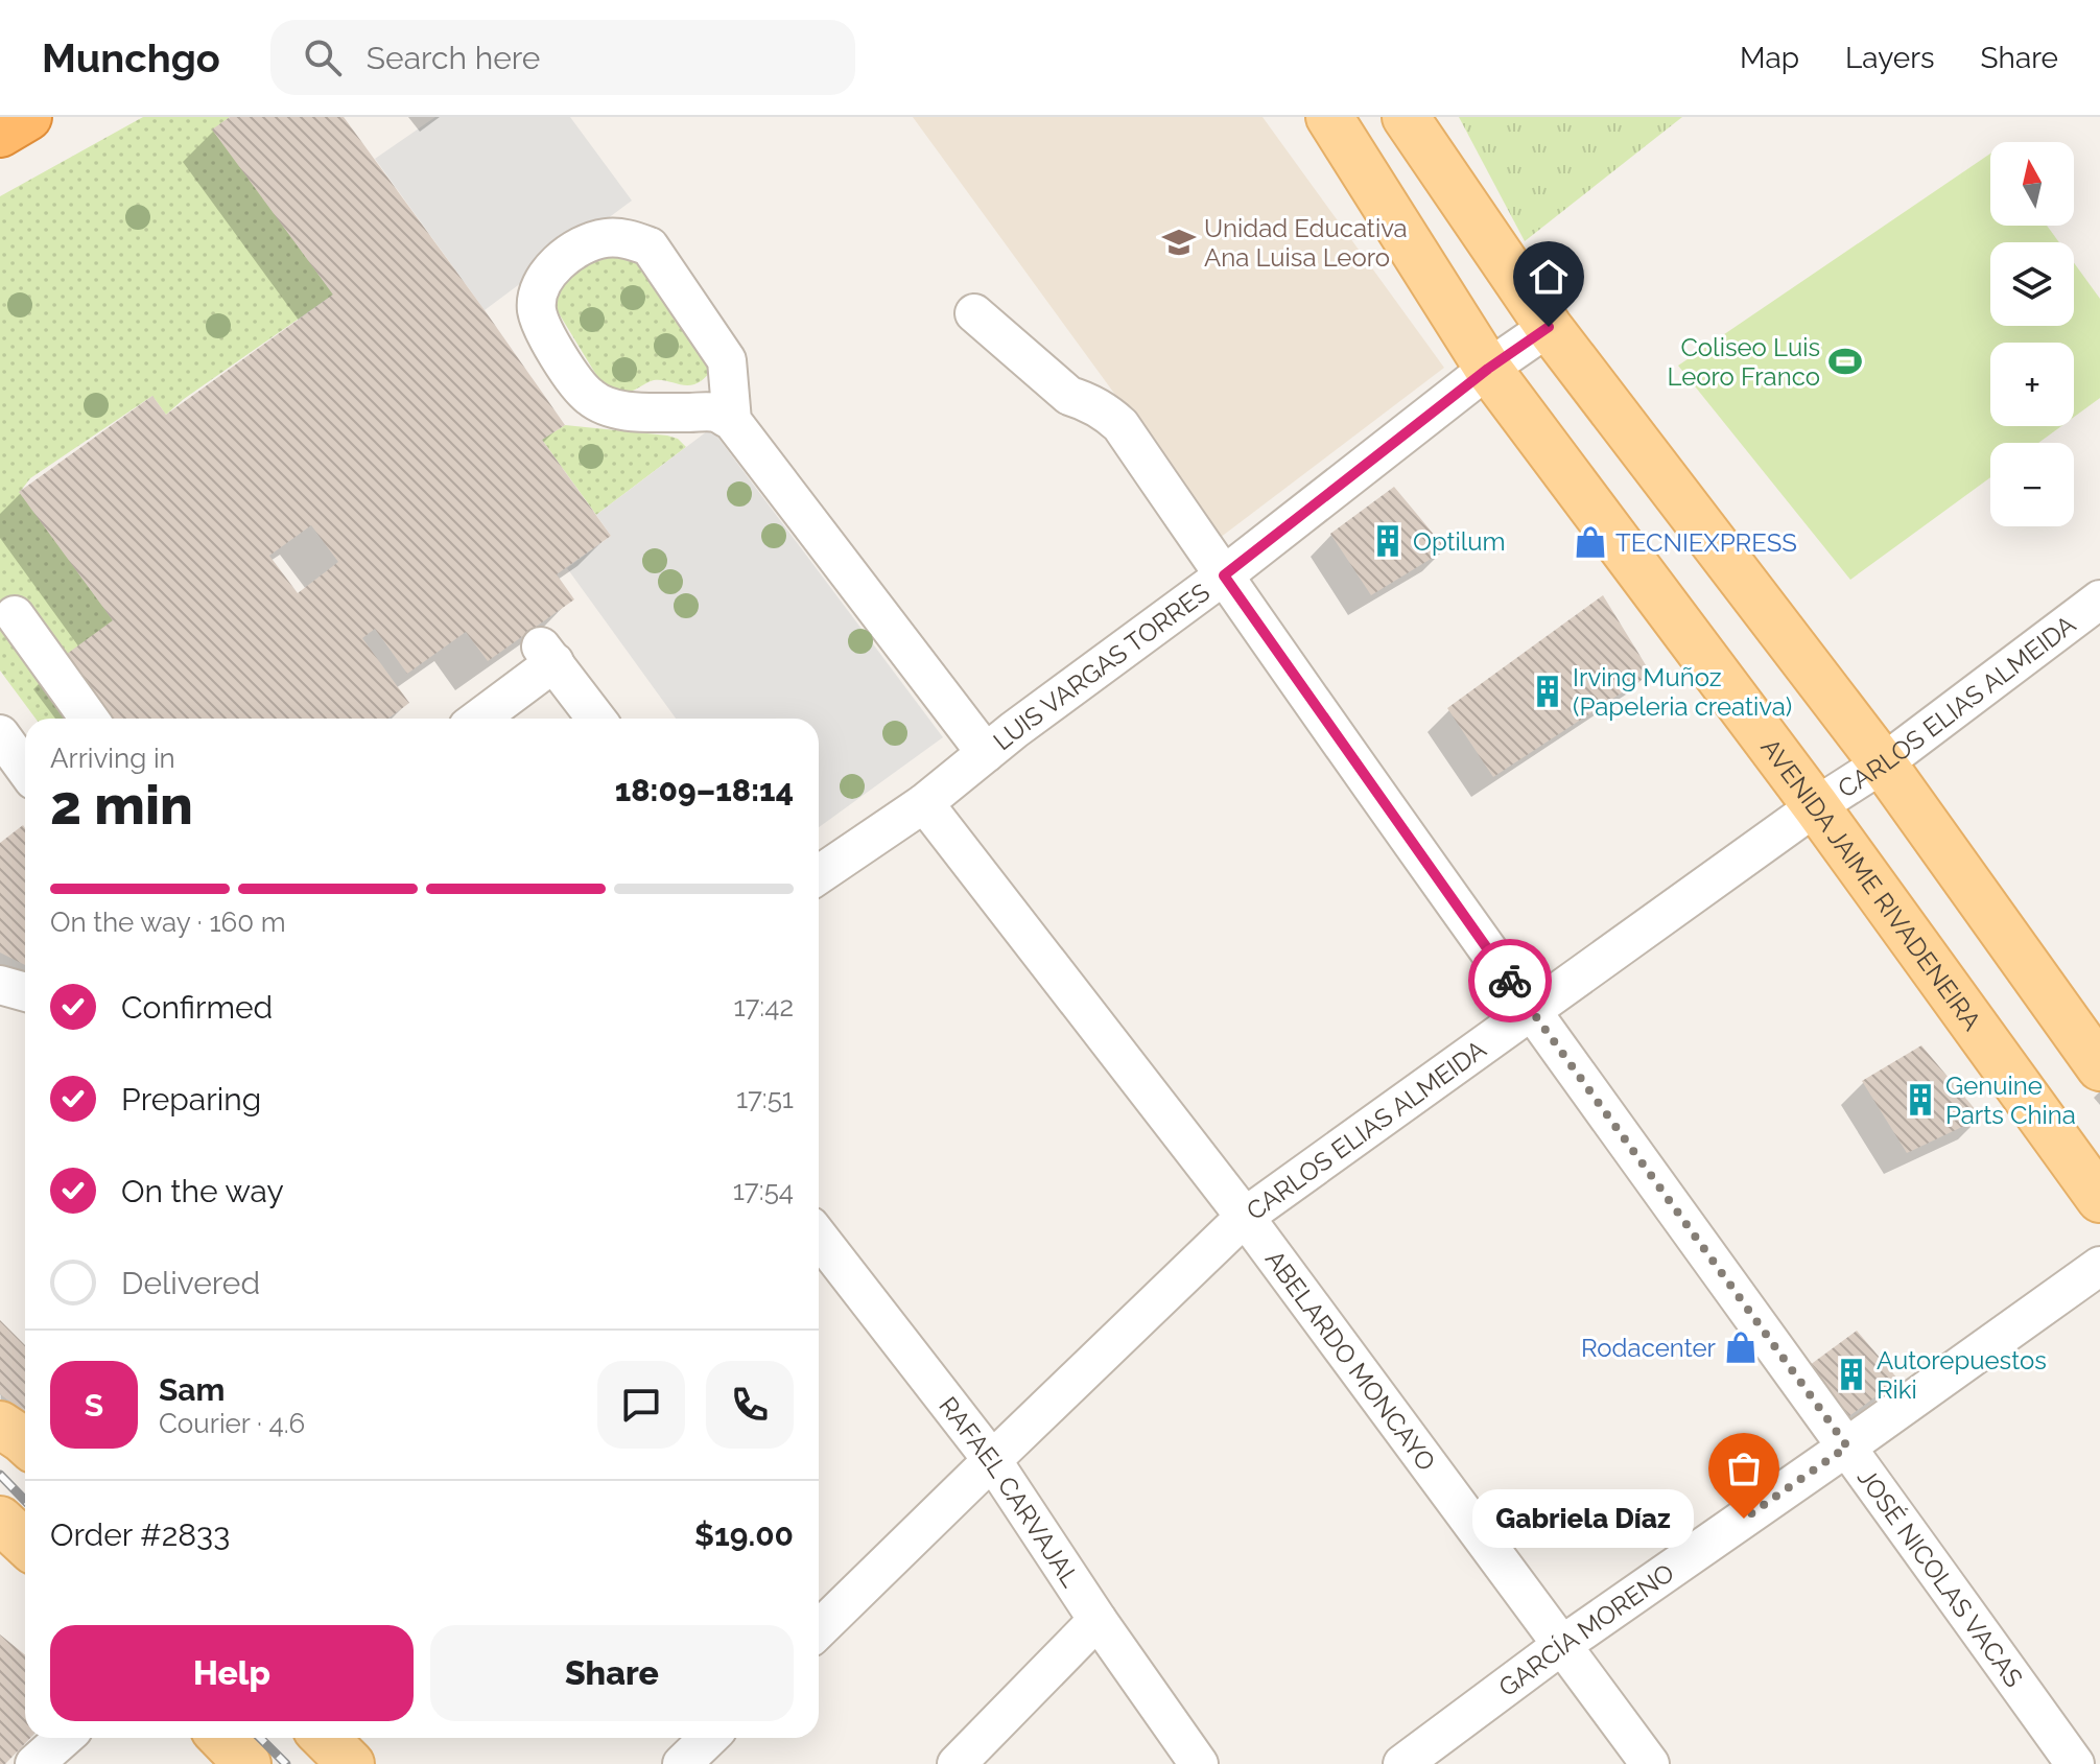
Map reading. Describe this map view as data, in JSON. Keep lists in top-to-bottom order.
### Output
{
  "streets": {
    "main road": ["AVENIDA JAIME RIVADENEIRA"],
    "street": [
      "LUIS VARGAS TORRES",
      "CARLOS ELIAS ALMEIDA",
      "ABELARDO MONCAYO",
      "RAFAEL CARVAJAL",
      "JOSÉ NICOLAS VACAS",
      "GARCÍA MORENO"
    ]
  },
  "crossings": [
    ["LUIS VARGAS TORRES", "AVENIDA JAIME RIVADENEIRA"],
    ["LUIS VARGAS TORRES", "ABELARDO MONCAYO"],
    ["LUIS VARGAS TORRES", "JOSÉ NICOLAS VACAS"],
    ["CARLOS ELIAS ALMEIDA", "AVENIDA JAIME RIVADENEIRA"],
    ["CARLOS ELIAS ALMEIDA", "ABELARDO MONCAYO"],
    ["CARLOS ELIAS ALMEIDA", "RAFAEL CARVAJAL"],
    ["CARLOS ELIAS ALMEIDA", "JOSÉ NICOLAS VACAS"],
    ["ABELARDO MONCAYO", "GARCÍA MORENO"],
    ["JOSÉ NICOLAS VACAS", "GARCÍA MORENO"]
  ],
  "places": {
    "school or university": ["Unidad Educativa Ana Luisa Leoro"],
    "sports": ["Coliseo Luis Leoro Franco"],
    "building": [
      "Optilum",
      "Irving Muñoz (Papeleria creativa)",
      "Genuine Parts China",
      "Autorepuestos Riki"
    ],
    "shop": ["TECNIEXPRESS", "Rodacenter"],
    "other": ["Gabriela Díaz"]
  },
  "north": "top",
  "page": {
    "header": "Munchgo",
    "search": "Search here",
    "nav": ["Map", "Layers", "Share"],
    "map_buttons": ["+", "−"],
    "heading": ["2 min", "Arriving in", "18:09–18:14"],
    "panel": [
      "Sam",
      "Courier · 4.6",
      "Order #2833",
      "$19.00"
    ],
    "bar": "On the way · 160 m",
    "list": [
      ["Confirmed", "17:42"],
      ["Preparing", "17:51"],
      ["On the way", "17:54"],
      "Delivered"
    ],
    "round": "S",
    "bubble": "Gabriela Díaz",
    "buttons": ["Help", "Share"]
  }
}
